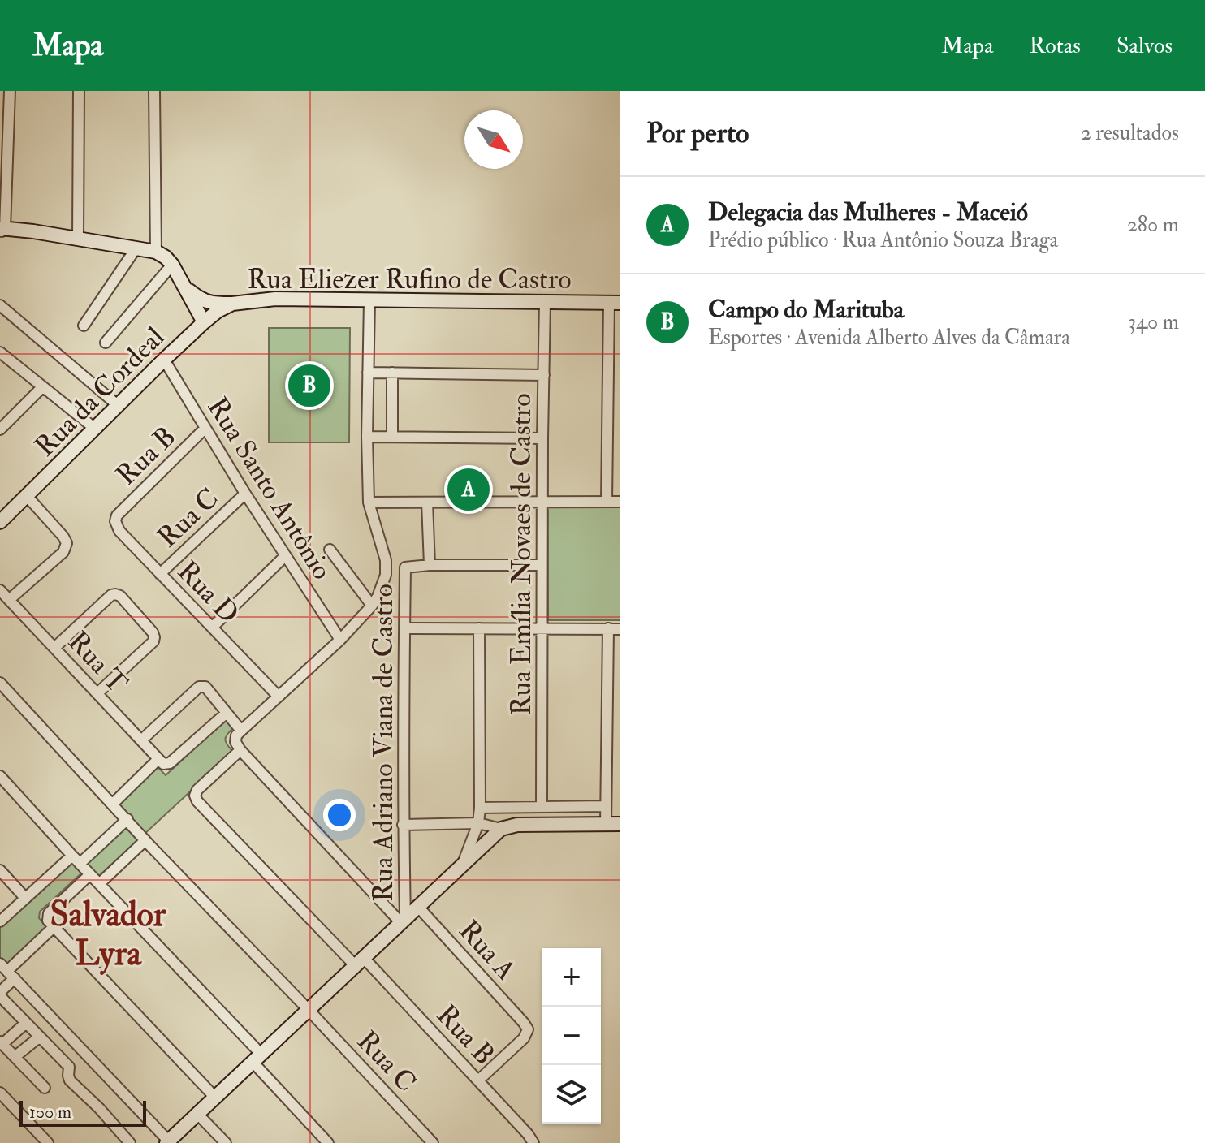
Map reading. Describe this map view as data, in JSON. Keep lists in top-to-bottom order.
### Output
{
  "streets": {
    "street": [
      "Rua Eliezer Rufino de Castro",
      "Rua da Cordeal",
      "Rua B",
      "Rua Santo Antônio",
      "Rua C",
      "Rua Emília Novaes de Castro",
      "Rua D",
      "Rua T",
      "Rua Adriano Viana de Castro",
      "Rua A"
    ]
  },
  "crossings": [
    ["Rua Eliezer Rufino de Castro", "Rua da Cordeal"],
    ["Rua Eliezer Rufino de Castro", "Rua Emília Novaes de Castro"],
    ["Rua da Cordeal", "Rua Santo Antônio"],
    ["Rua B", "Rua Santo Antônio"],
    ["Rua B", "Rua D"],
    ["Rua B", "Rua A"],
    ["Rua Santo Antônio", "Rua C"],
    ["Rua C", "Rua D"]
  ],
  "districts": ["Salvador Lyra"],
  "scale_bar": "100 m",
  "north": "bottom right",
  "page": {
    "header": "Mapa",
    "nav": ["Mapa", "Rotas", "Salvos"],
    "heading": ["Por perto", "2 resultados"],
    "list": [
      {
        "mark": "A",
        "name": "Delegacia das Mulheres - Maceió",
        "note": "Prédio público · Rua Antônio Souza Braga",
        "value": "280 m"
      },
      {
        "mark": "B",
        "name": "Campo do Marituba",
        "note": "Esportes · Avenida Alberto Alves da Câmara",
        "value": "340 m"
      }
    ],
    "pins": ["B", "A"],
    "map_buttons": ["+", "−"],
    "scale": "100 m"
  }
}
